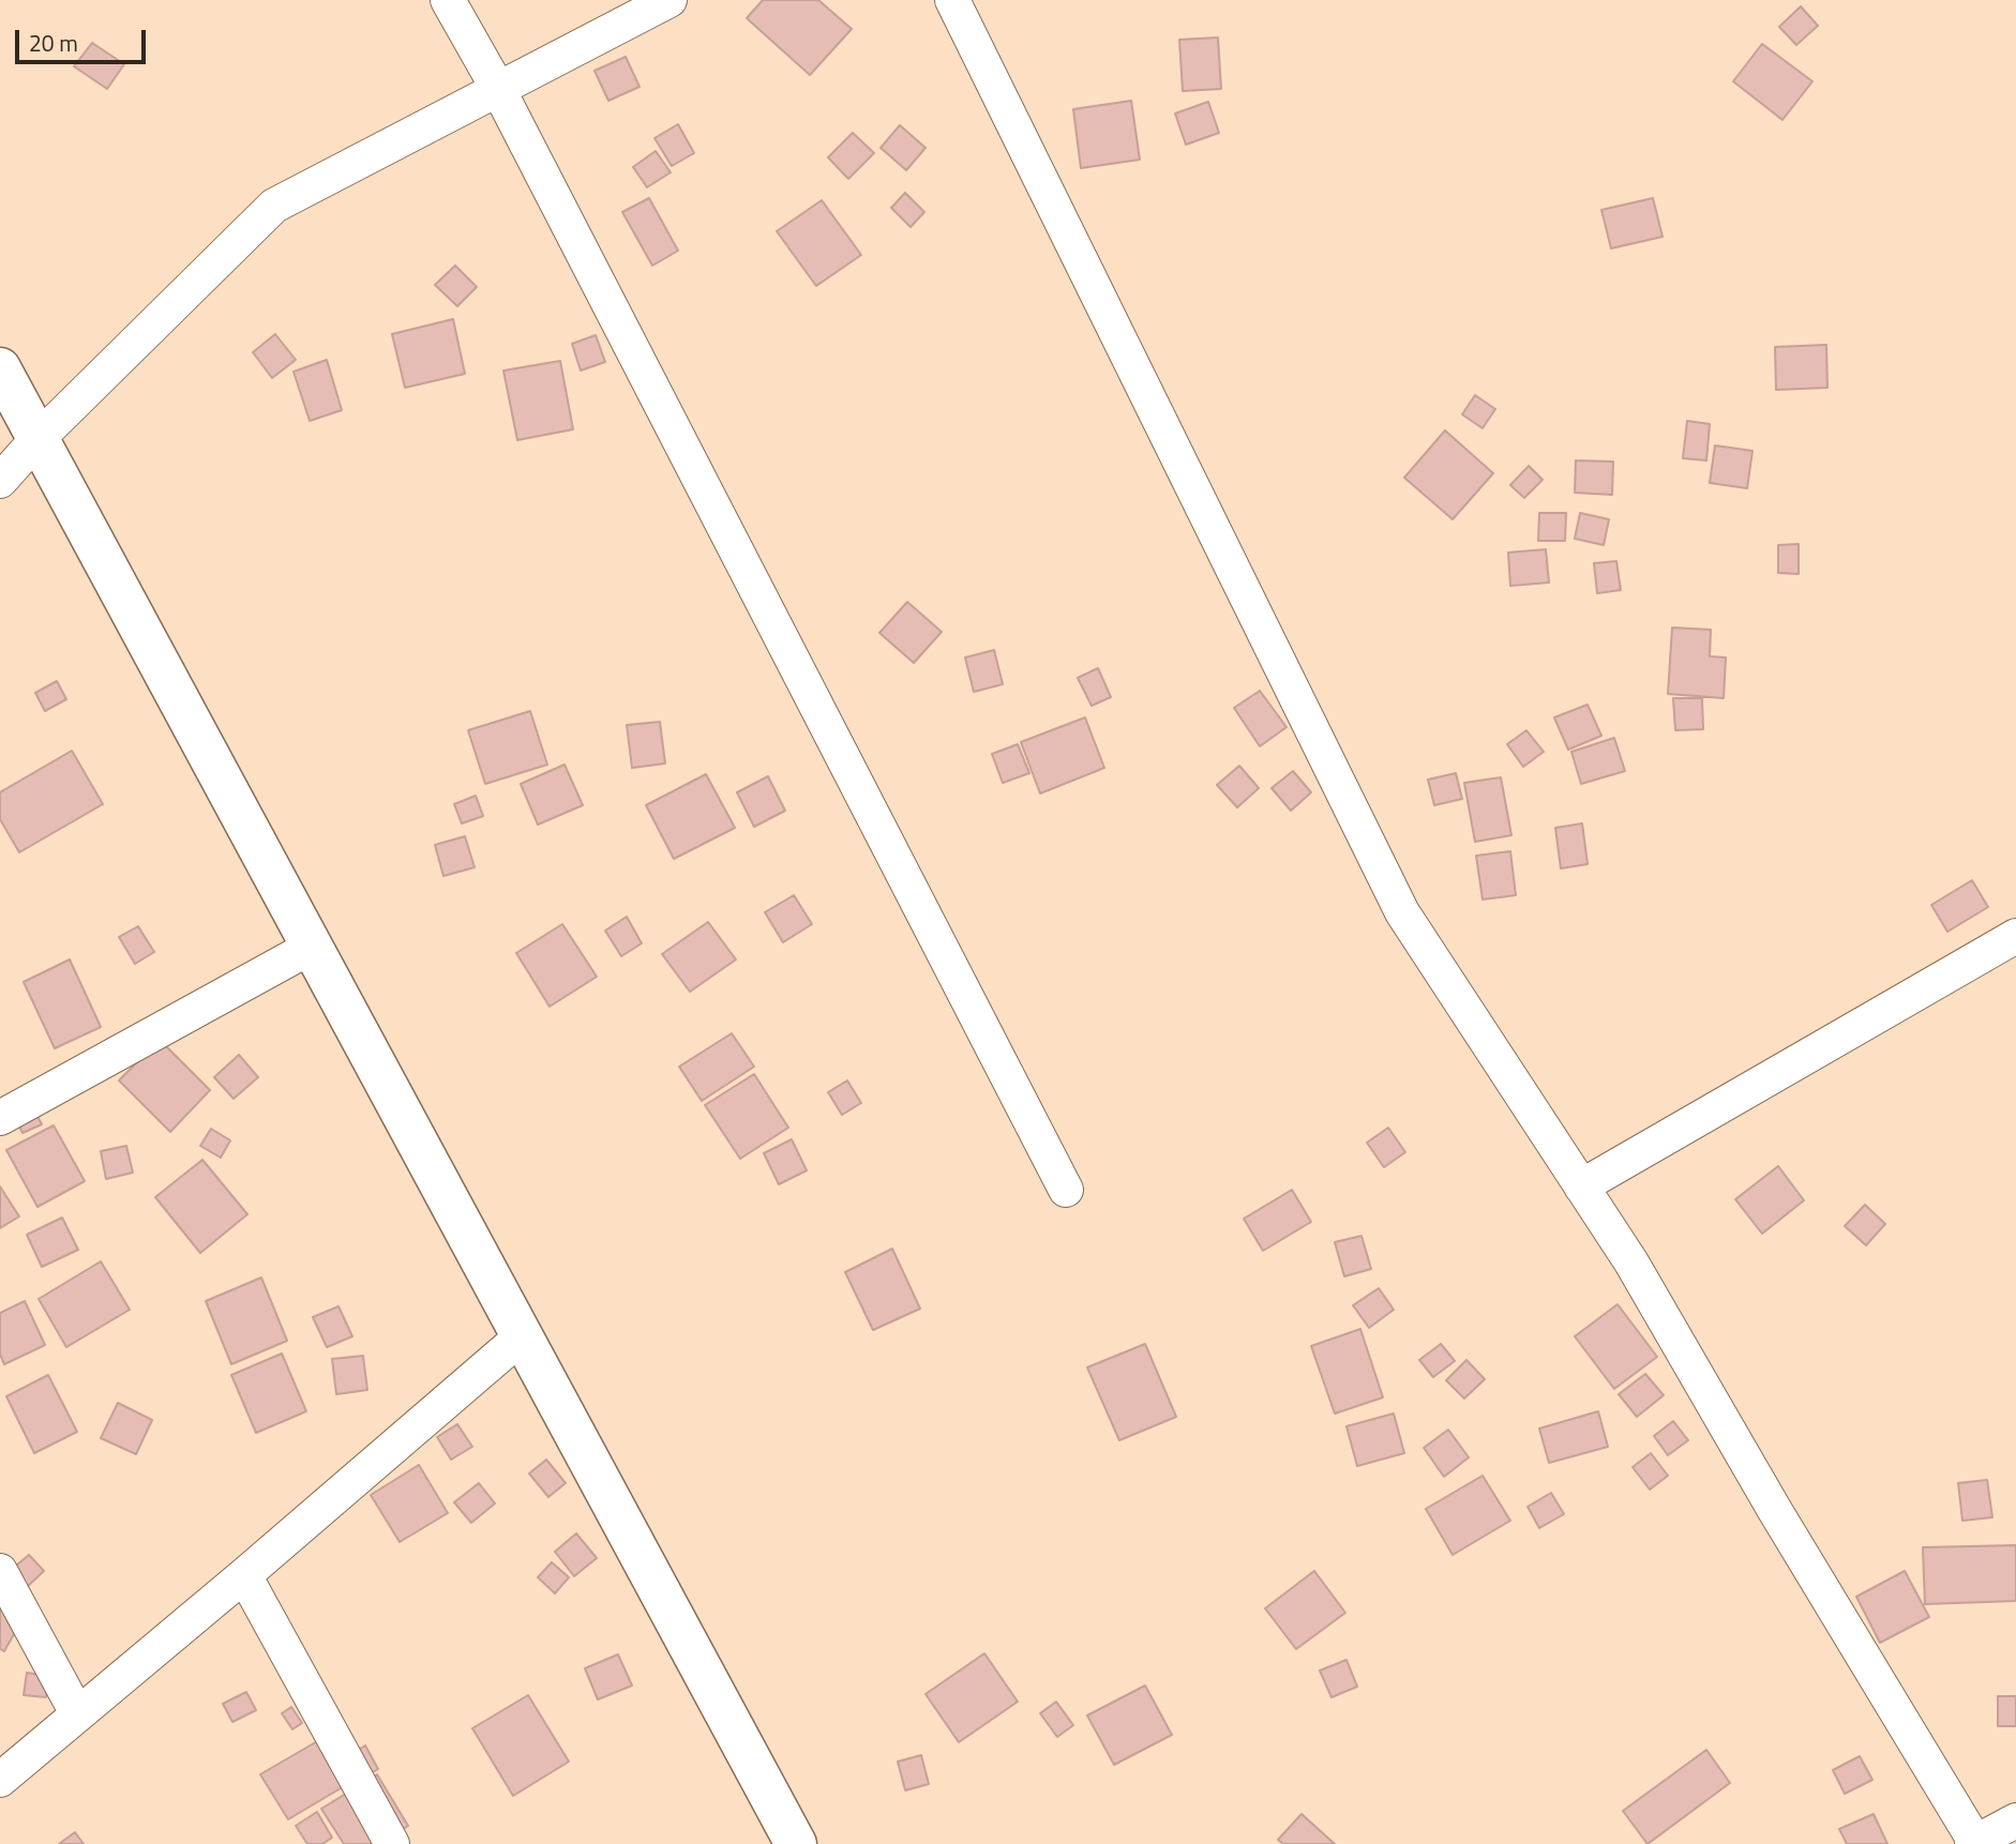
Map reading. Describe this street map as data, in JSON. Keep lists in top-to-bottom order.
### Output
{
  "scale_bar": "20 m"
}
